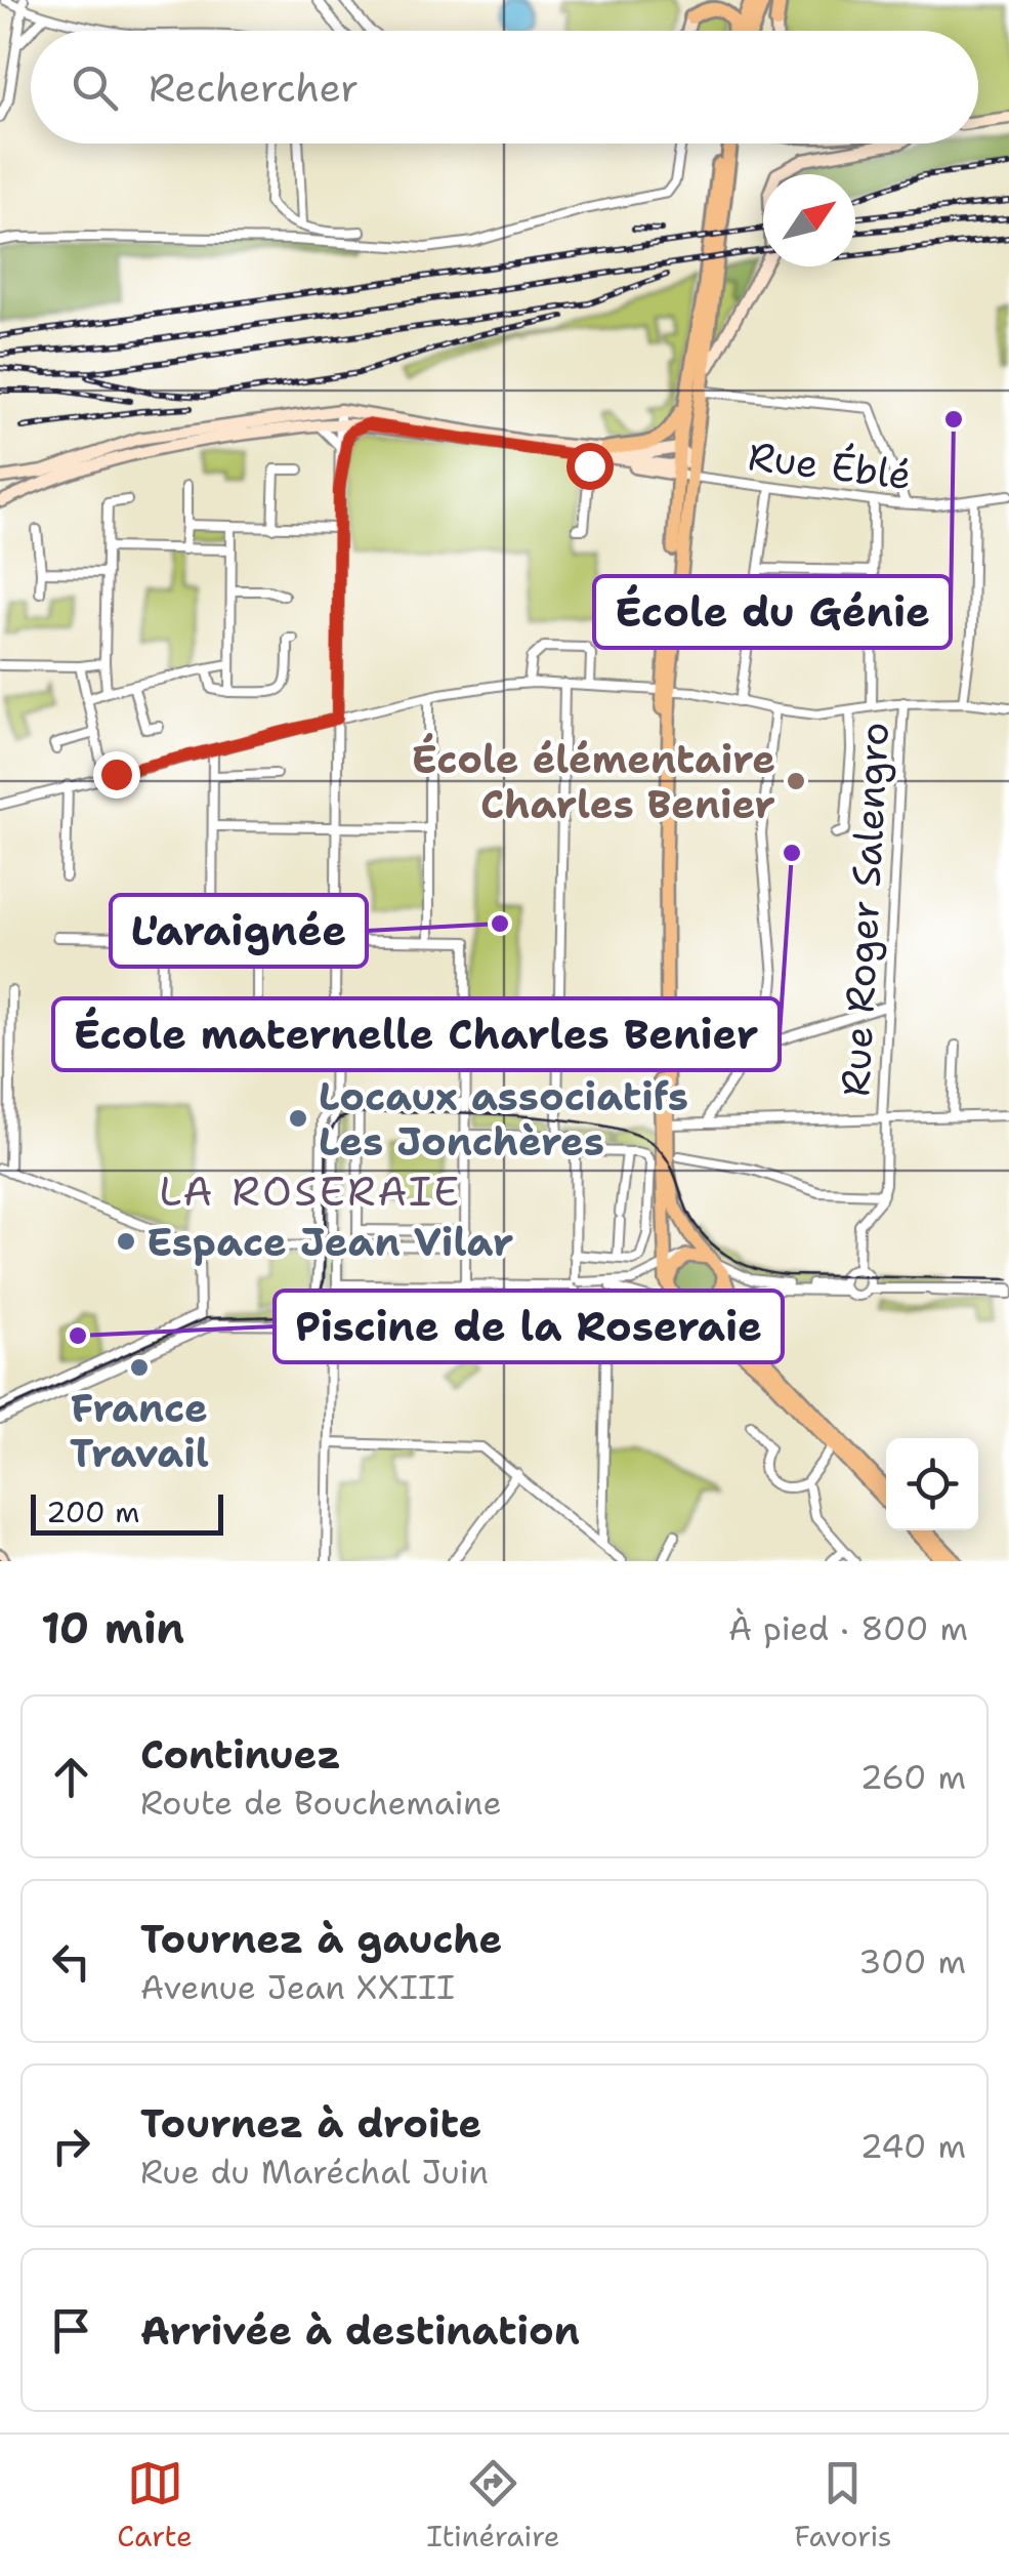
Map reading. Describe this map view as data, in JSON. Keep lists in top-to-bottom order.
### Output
{
  "streets": {
    "street": ["Rue Éblé", "Rue Roger Salengro"]
  },
  "districts": ["LA ROSERAIE"],
  "places": [
    "École du Génie",
    "École élémentaire Charles Benier",
    "École maternelle Charles Benier",
    "L'araignée",
    "Locaux associatifs Les Jonchères",
    "Espace Jean Vilar",
    "Piscine de la Roseraie",
    "France Travail"
  ],
  "scale_bar": "200 m",
  "north": "top right",
  "page": {
    "search": "Rechercher",
    "scale": "200 m",
    "heading": ["10 min", "À pied · 800 m"],
    "list": [
      ["Continuez", "Route de Bouchemaine", "260 m"],
      ["Tournez à gauche", "Avenue Jean XXIII", "300 m"],
      ["Tournez à droite", "Rue du Maréchal Juin", "240 m"],
      "Arrivée à destination"
    ],
    "nav": ["Carte", "Itinéraire", "Favoris"]
  }
}
